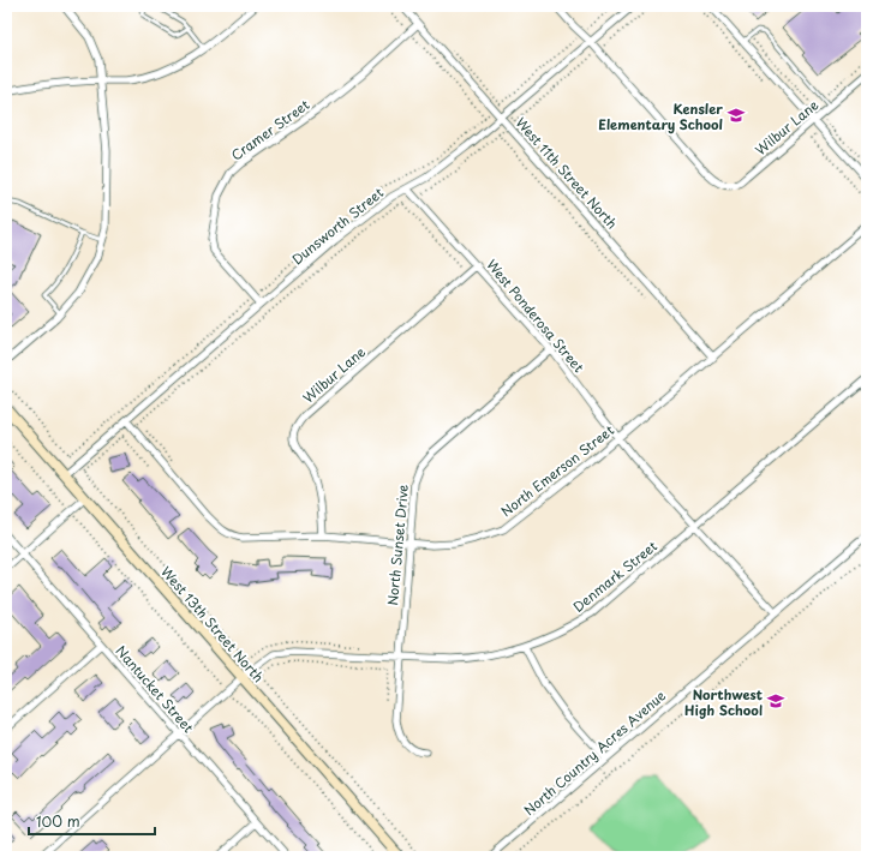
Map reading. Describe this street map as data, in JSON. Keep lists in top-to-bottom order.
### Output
{
  "streets": {
    "street": [
      "Wilbur Lane",
      "Cramer Street",
      "West 11th Street North",
      "Dunsworth Street",
      "West Ponderosa Street",
      "North Emerson Street",
      "North Sunset Drive",
      "Denmark Street",
      "West 13th Street North",
      "Nantucket Street",
      "North Country Acres Avenue"
    ]
  },
  "crossings": [
    ["Wilbur Lane", "West Ponderosa Street"],
    ["Wilbur Lane", "North Emerson Street"],
    ["Cramer Street", "West 11th Street North"],
    ["Cramer Street", "Dunsworth Street"],
    ["West 11th Street North", "Dunsworth Street"],
    ["West 11th Street North", "North Emerson Street"],
    ["Dunsworth Street", "West Ponderosa Street"],
    ["Dunsworth Street", "North Emerson Street"],
    ["Dunsworth Street", "West 13th Street North"],
    ["West Ponderosa Street", "North Emerson Street"],
    ["West Ponderosa Street", "North Sunset Drive"],
    ["West Ponderosa Street", "Denmark Street"],
    ["West Ponderosa Street", "North Country Acres Avenue"],
    ["North Emerson Street", "North Sunset Drive"],
    ["North Sunset Drive", "Denmark Street"],
    ["Denmark Street", "West 13th Street North"],
    ["Denmark Street", "Nantucket Street"]
  ],
  "places": {
    "school or university": ["Kensler Elementary School", "Northwest High School"]
  },
  "scale_bar": "100 m"
}
